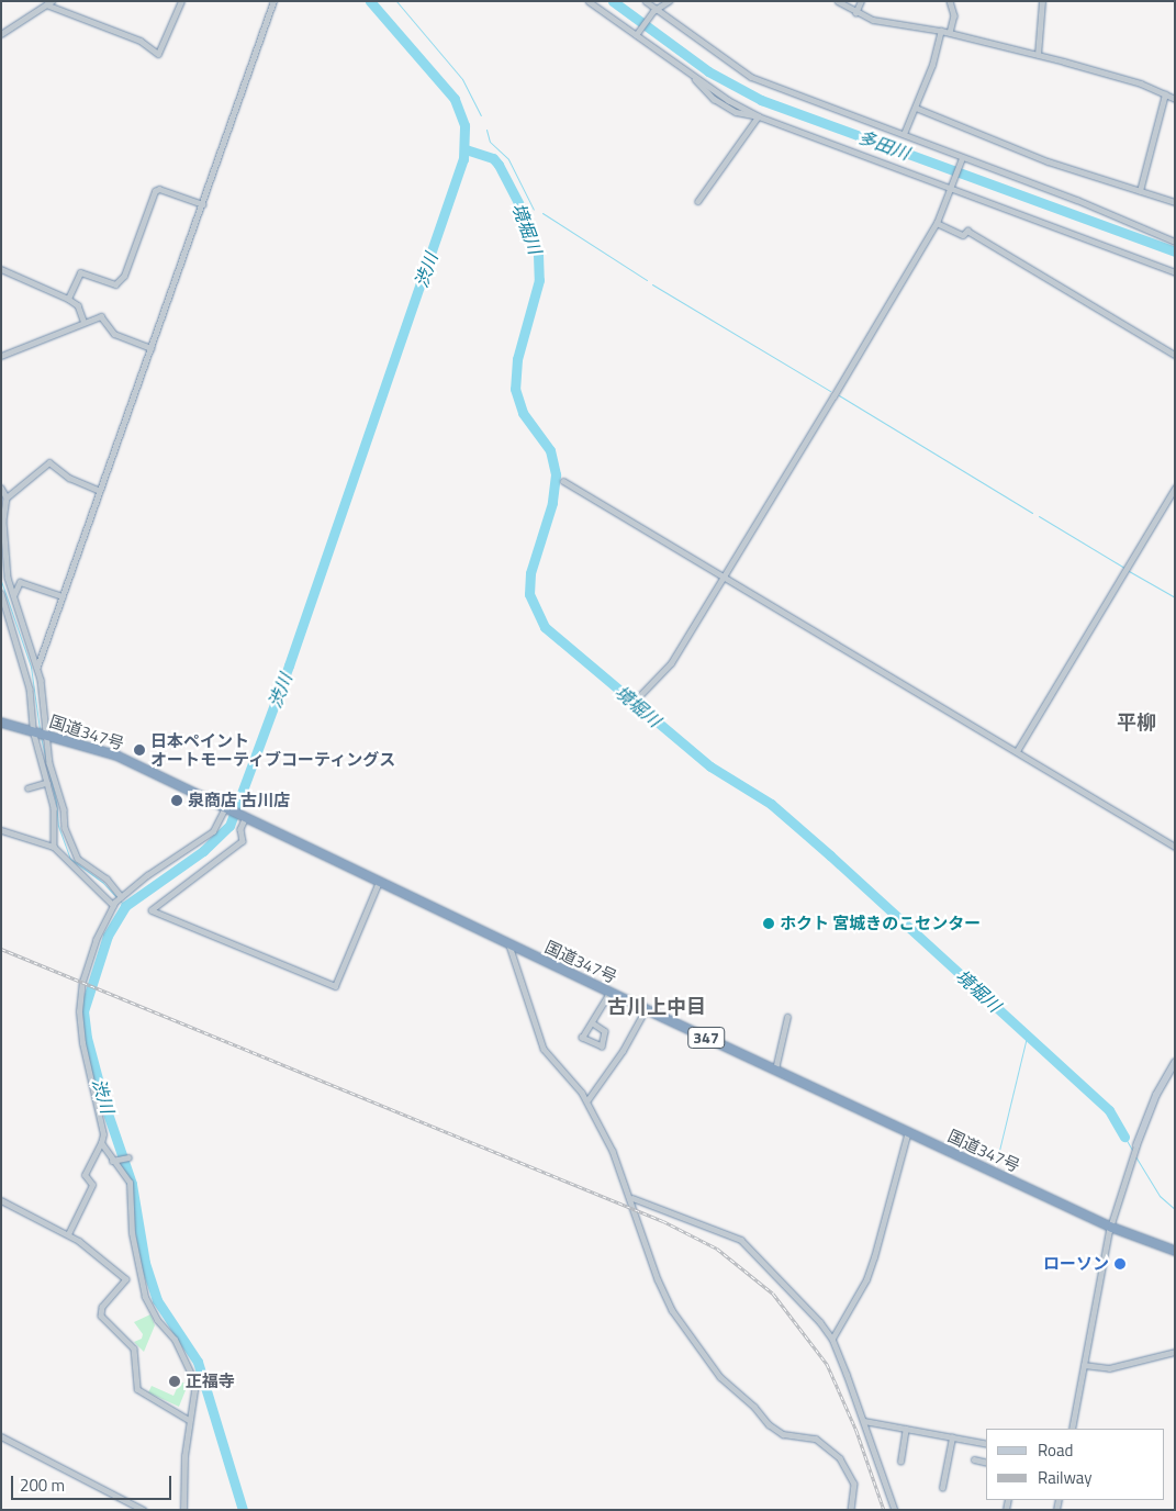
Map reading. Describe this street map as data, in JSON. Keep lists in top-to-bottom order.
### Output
{
  "streets": {
    "highway": ["国道347号", "347"]
  },
  "districts": ["平柳", "古川上中目"],
  "water": ["多田川", "境堀川", "渋川"],
  "places": [
    "日本ペイント オートモーティブコーティングス",
    "泉商店 古川店",
    "ホクト 宮城きのこセンター",
    "ローソン",
    "正福寺"
  ],
  "legend": ["Road", "Railway"],
  "scale_bar": "200 m"
}
